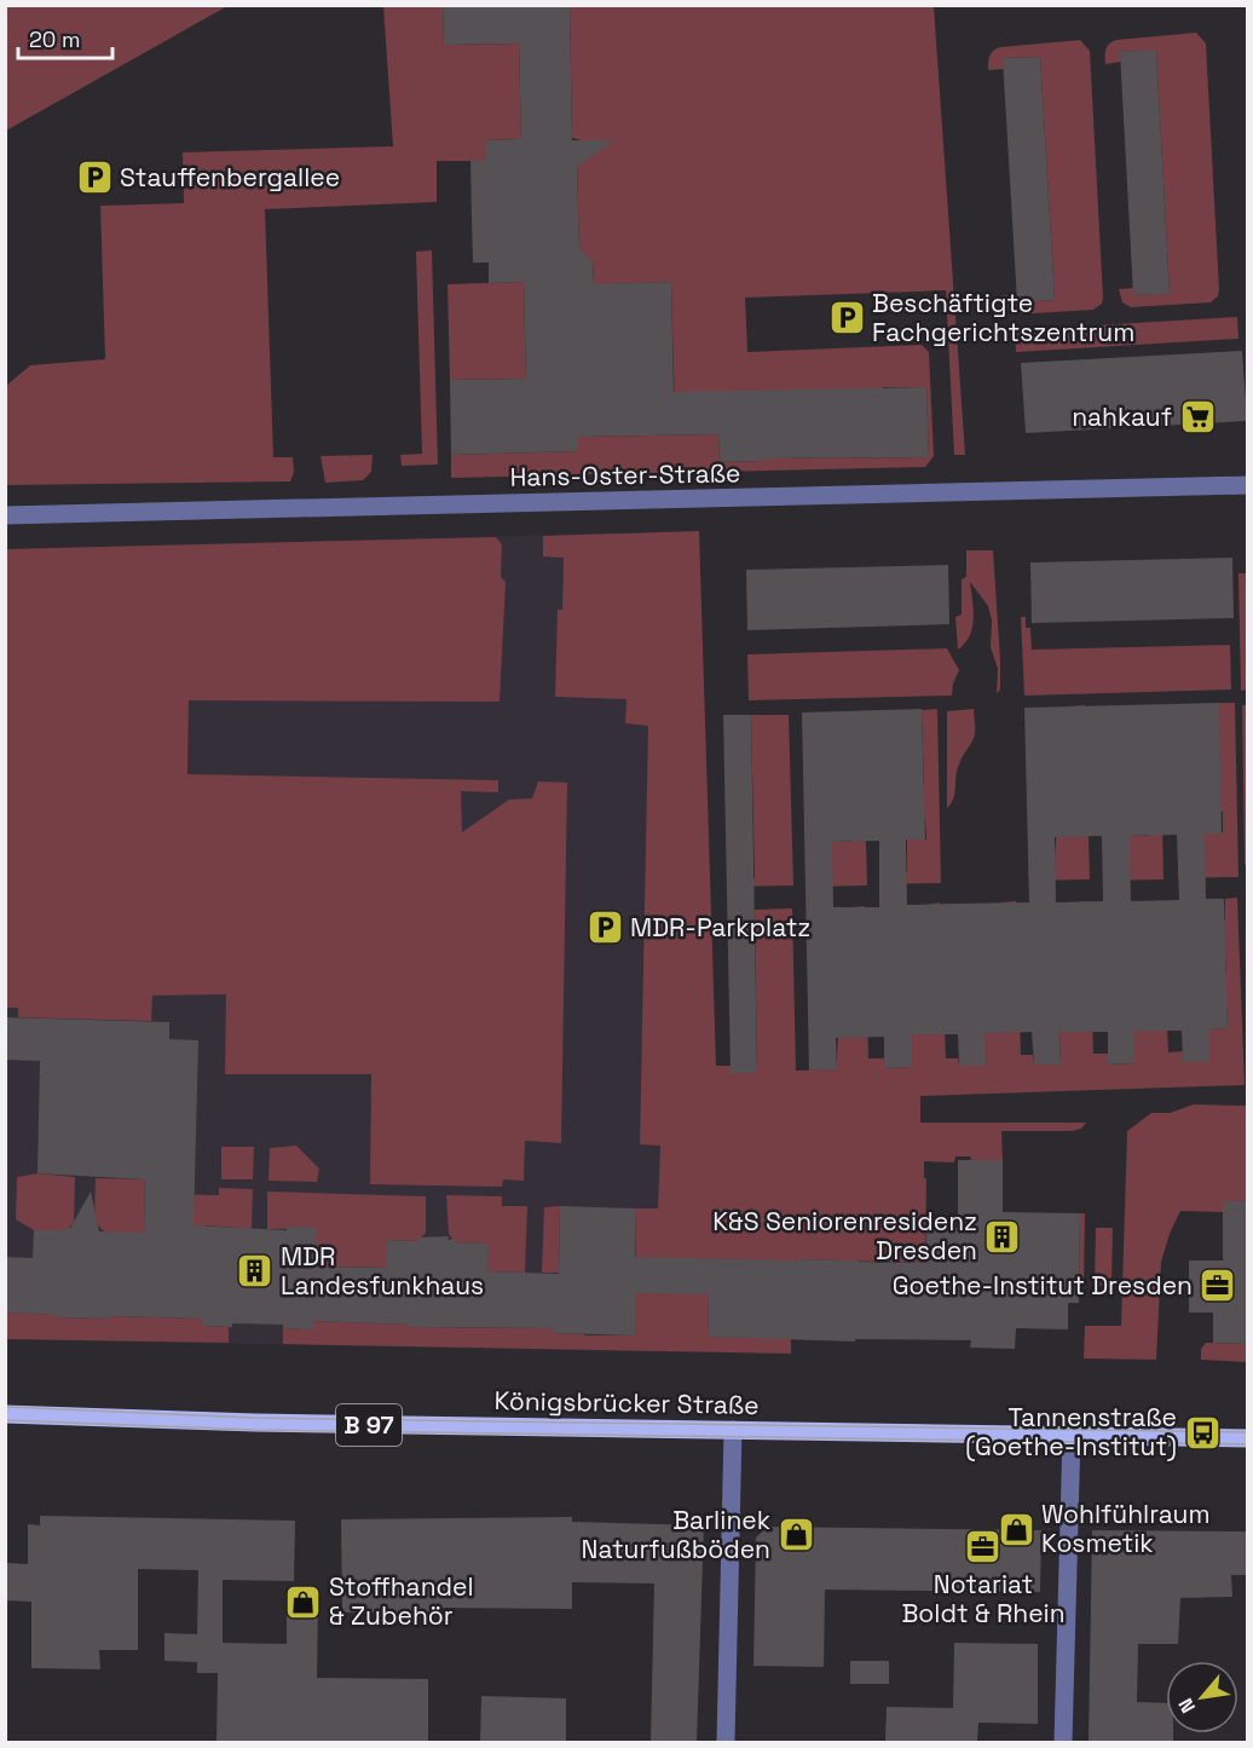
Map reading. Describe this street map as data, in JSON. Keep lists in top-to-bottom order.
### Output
{
  "streets": {
    "main road": ["Königsbrücker Straße", "B 97"],
    "street": ["Hans-Oster-Straße"]
  },
  "places": {
    "parking": ["Stauffenbergallee", "Beschäftigte Fachgerichtszentrum", "MDR-Parkplatz"],
    "supermarket": ["nahkauf"],
    "building": ["K&S Seniorenresidenz Dresden", "MDR Landesfunkhaus"],
    "office": ["Goethe-Institut Dresden", "Notariat Boldt & Rhein"],
    "bus stop": ["Tannenstraße (Goethe-Institut)"],
    "shop": ["Wohlfühlraum Kosmetik", "Barlinek Naturfußböden", "Stoffhandel & Zubehör"]
  },
  "scale_bar": "20 m",
  "north": "bottom left"
}
